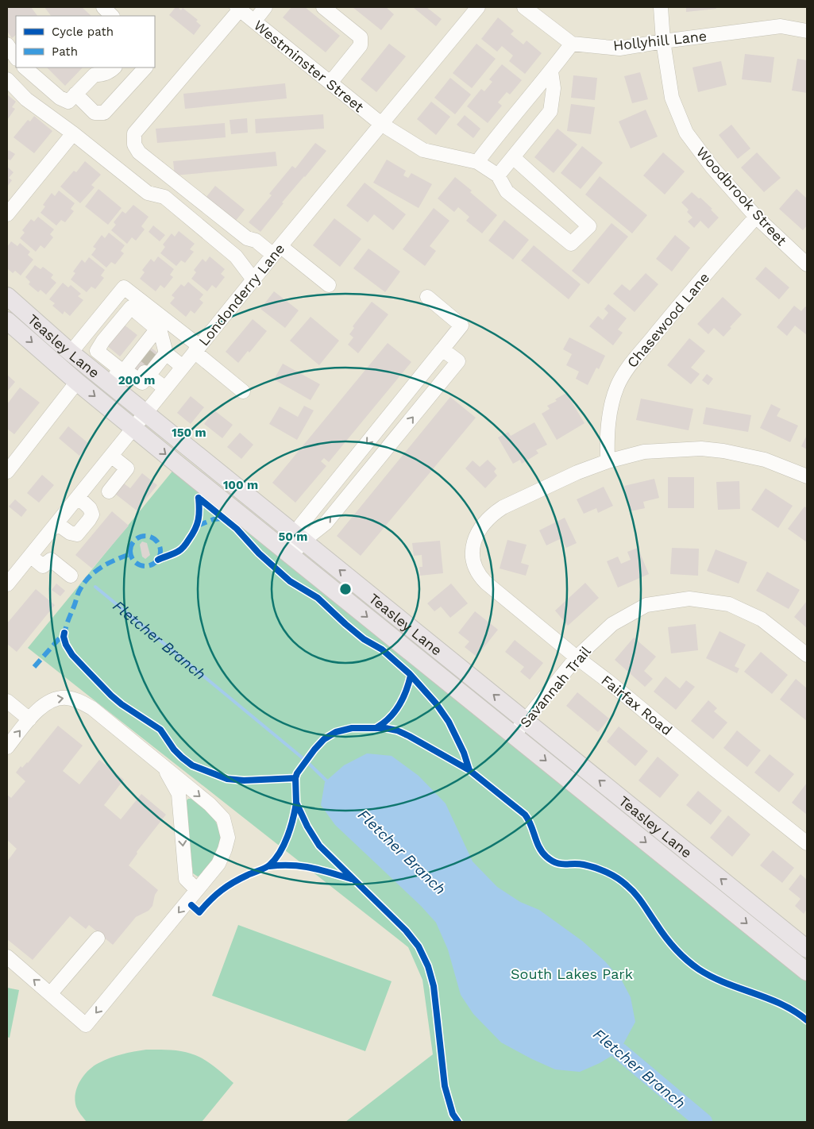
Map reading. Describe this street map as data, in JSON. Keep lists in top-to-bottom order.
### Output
{
  "streets": {
    "main road": ["Teasley Lane"],
    "street": [
      "Hollyhill Lane",
      "Westminster Street",
      "Woodbrook Street",
      "Londonderry Lane",
      "Chasewood Lane",
      "Savannah Trail",
      "Fairfax Road"
    ]
  },
  "crossings": [
    ["Hollyhill Lane", "Woodbrook Street"],
    ["Westminster Street", "Londonderry Lane"],
    ["Woodbrook Street", "Chasewood Lane"],
    ["Londonderry Lane", "Teasley Lane"],
    ["Chasewood Lane", "Fairfax Road"],
    ["Teasley Lane", "Savannah Trail"],
    ["Savannah Trail", "Fairfax Road"]
  ],
  "water": ["Fletcher Branch"],
  "parks": ["South Lakes Park"],
  "legend": ["Cycle path", "Path"],
  "rings": [
    "200 m",
    "150 m",
    "100 m",
    "50 m"
  ]
}
